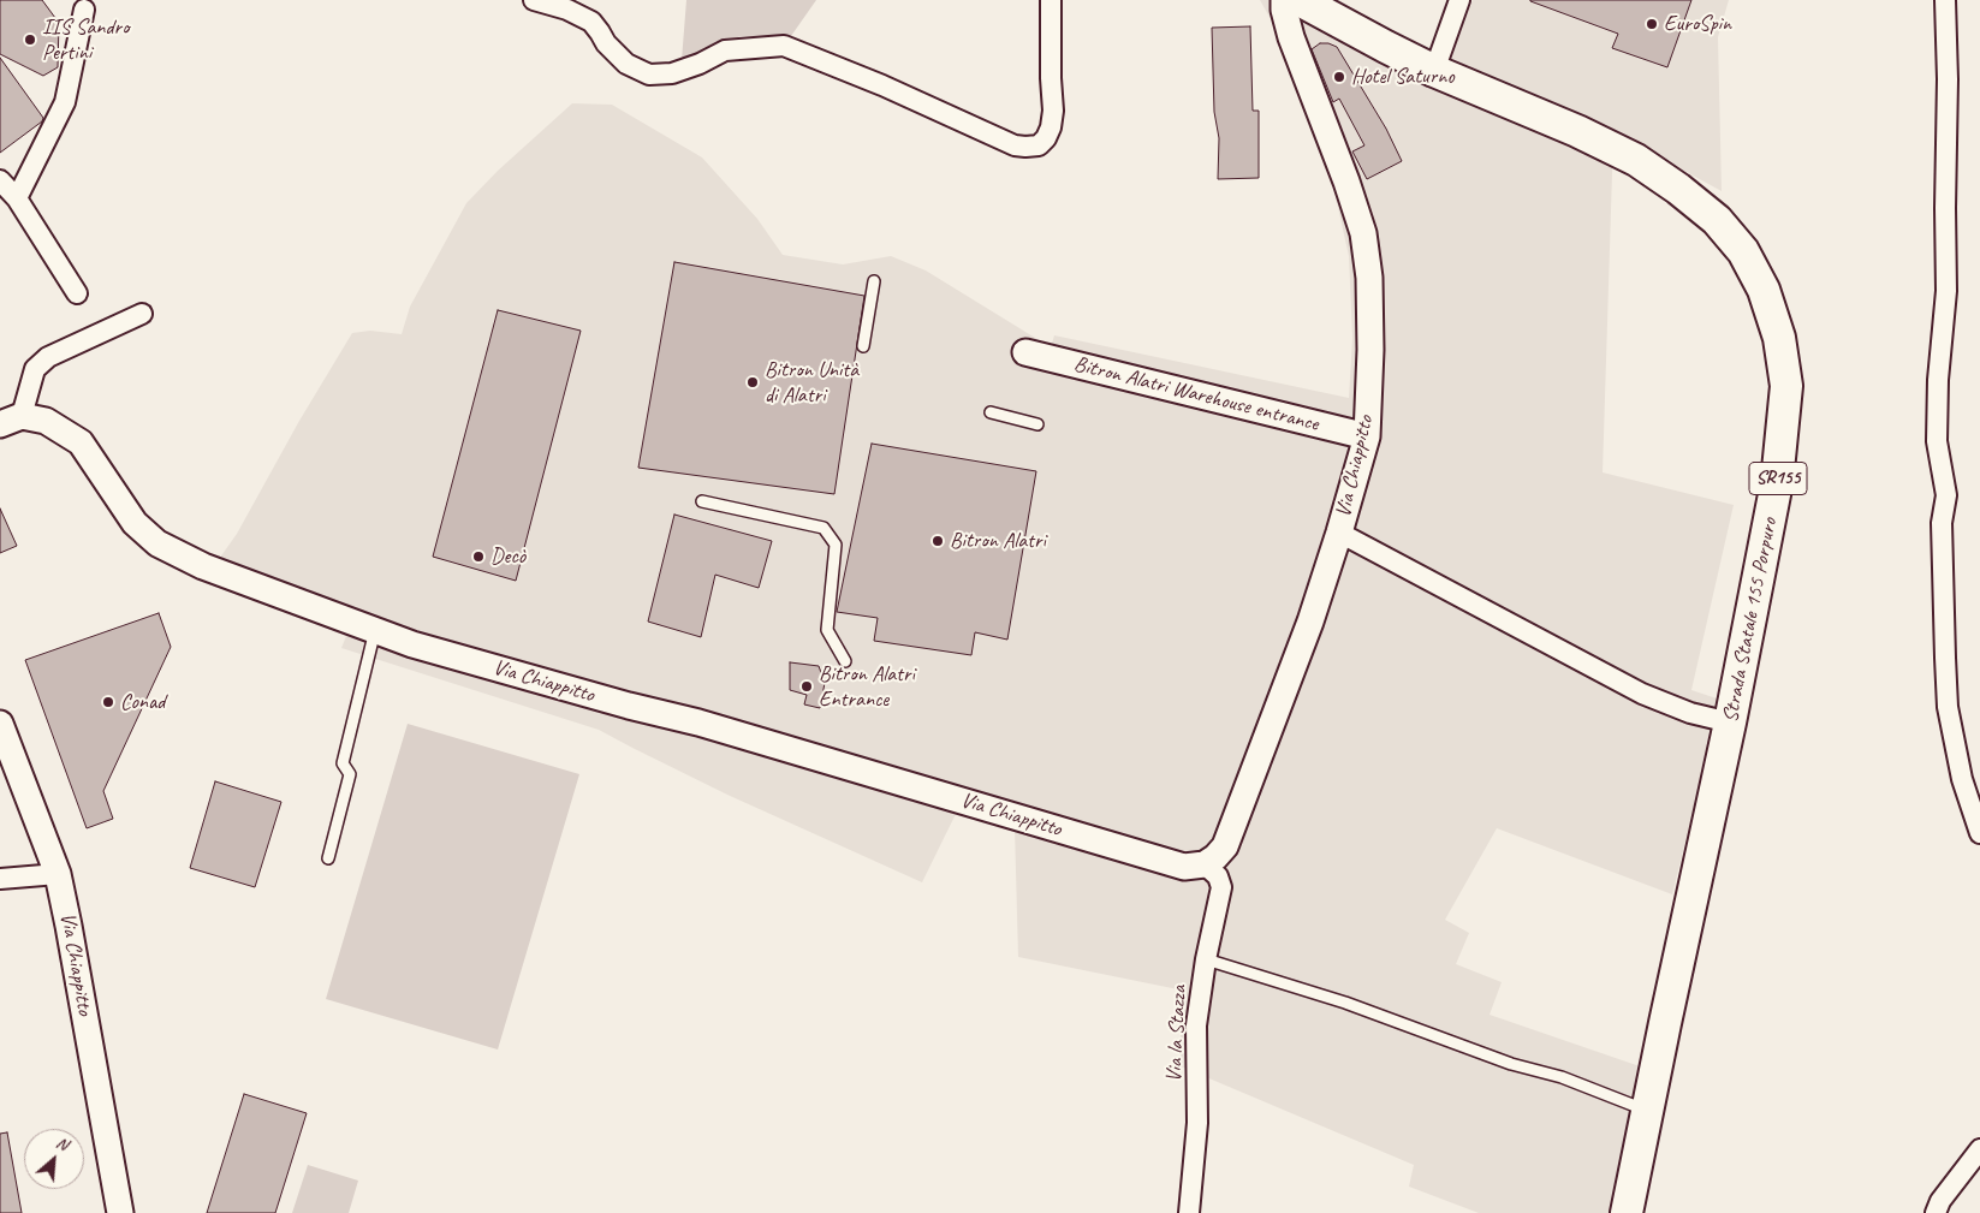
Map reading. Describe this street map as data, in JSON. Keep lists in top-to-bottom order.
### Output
{
  "streets": {
    "main road": ["SR155", "Strada Statale 155 Porpuro"],
    "street": ["Bitron Alatri Warehouse entrance", "Via Chiappitto", "Via la Stazza"]
  },
  "crossings": [
    ["Bitron Alatri Warehouse entrance", "Via Chiappitto"],
    ["Via Chiappitto", "Via la Stazza"]
  ],
  "places": [
    "EuroSpin",
    "IIS Sandro Pertini",
    "Hotel Saturno",
    "Bitron Unità di Alatri",
    "Bitron Alatri",
    "Decò",
    "Bitron Alatri Entrance",
    "Conad"
  ],
  "north": "top right"
}
